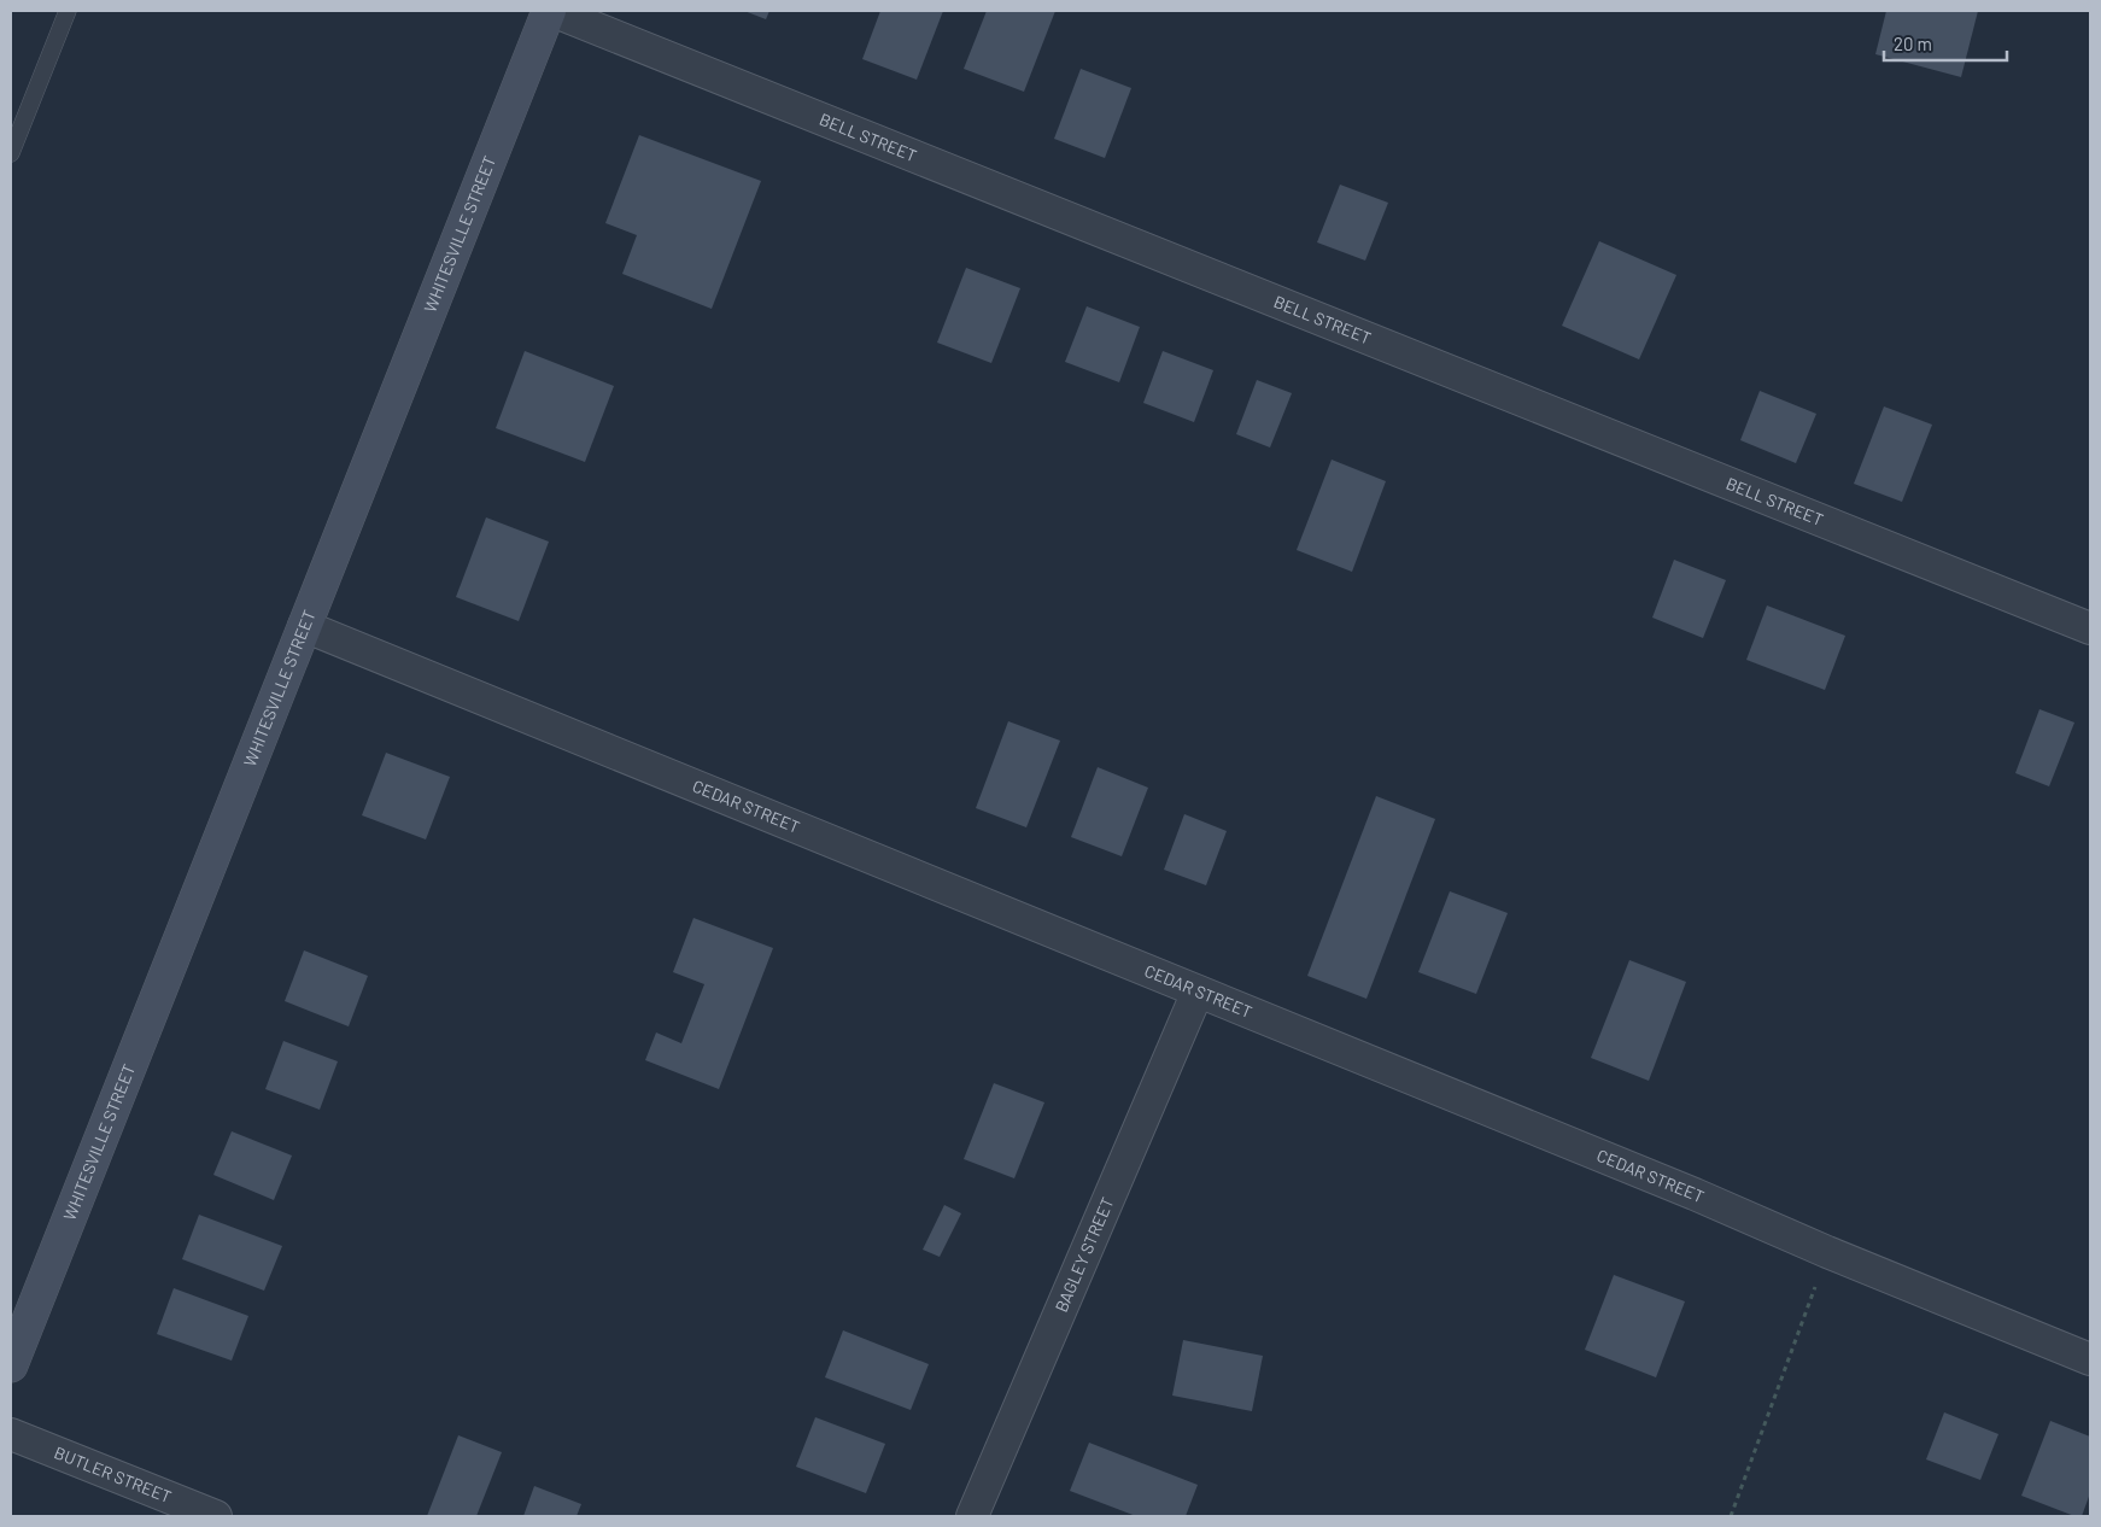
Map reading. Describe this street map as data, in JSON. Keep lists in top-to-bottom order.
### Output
{
  "streets": {
    "main road": ["WHITESVILLE STREET"],
    "street": [
      "BELL STREET",
      "CEDAR STREET",
      "BAGLEY STREET",
      "BUTLER STREET"
    ]
  },
  "crossings": [
    ["BELL STREET", "WHITESVILLE STREET"],
    ["WHITESVILLE STREET", "CEDAR STREET"],
    ["CEDAR STREET", "BAGLEY STREET"]
  ],
  "scale_bar": "20 m"
}
